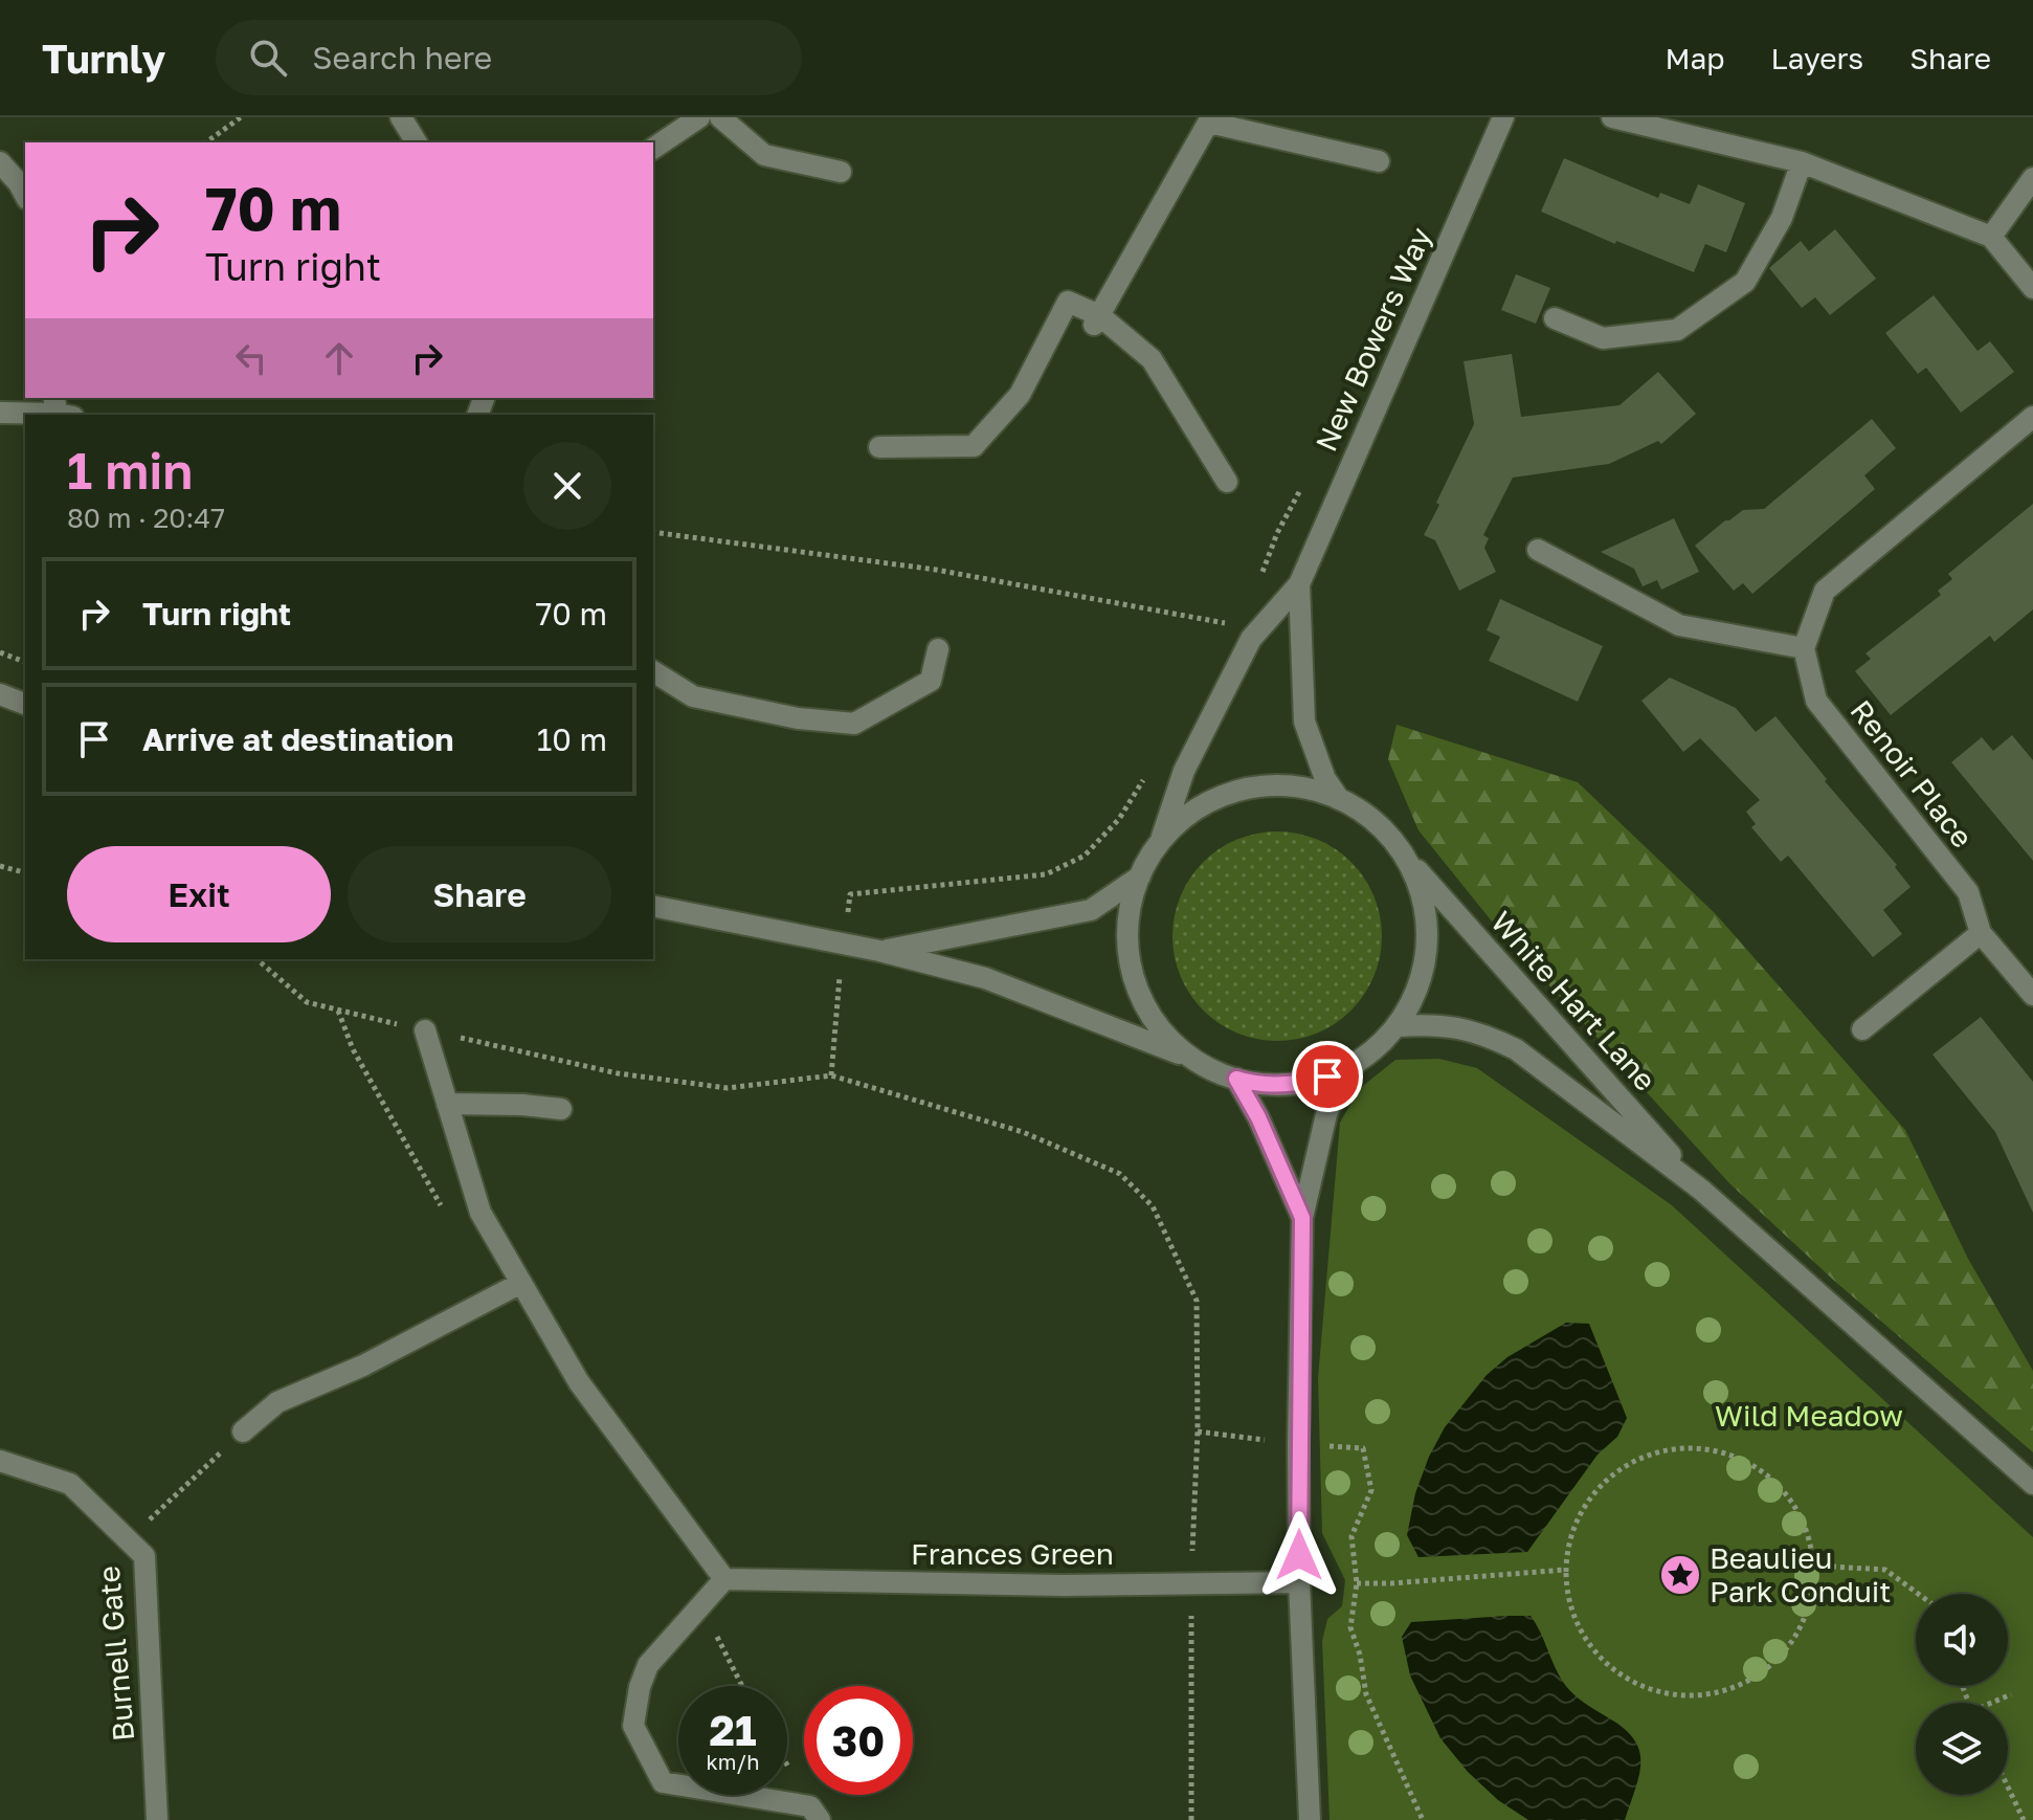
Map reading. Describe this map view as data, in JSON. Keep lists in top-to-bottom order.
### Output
{
  "streets": {
    "street": [
      "New Bowers Way",
      "Renoir Place",
      "White Hart Lane",
      "Frances Green",
      "Burnell Gate"
    ]
  },
  "crossings": [
    ["New Bowers Way", "White Hart Lane"]
  ],
  "parks": ["Wild Meadow"],
  "places": {
    "place": ["Beaulieu Park Conduit"]
  },
  "page": {
    "header": "Turnly",
    "search": "Search here",
    "nav": ["Map", "Layers", "Share"],
    "turn": ["70 m", "Turn right"],
    "heading": ["1 min", "80 m · 20:47"],
    "list": [
      {
        "name": "Turn right",
        "value": "70 m"
      },
      {
        "name": "Arrive at destination",
        "value": "10 m"
      }
    ],
    "buttons": ["Exit", "Share"],
    "speed": "21 km/h",
    "limit": "30"
  }
}
